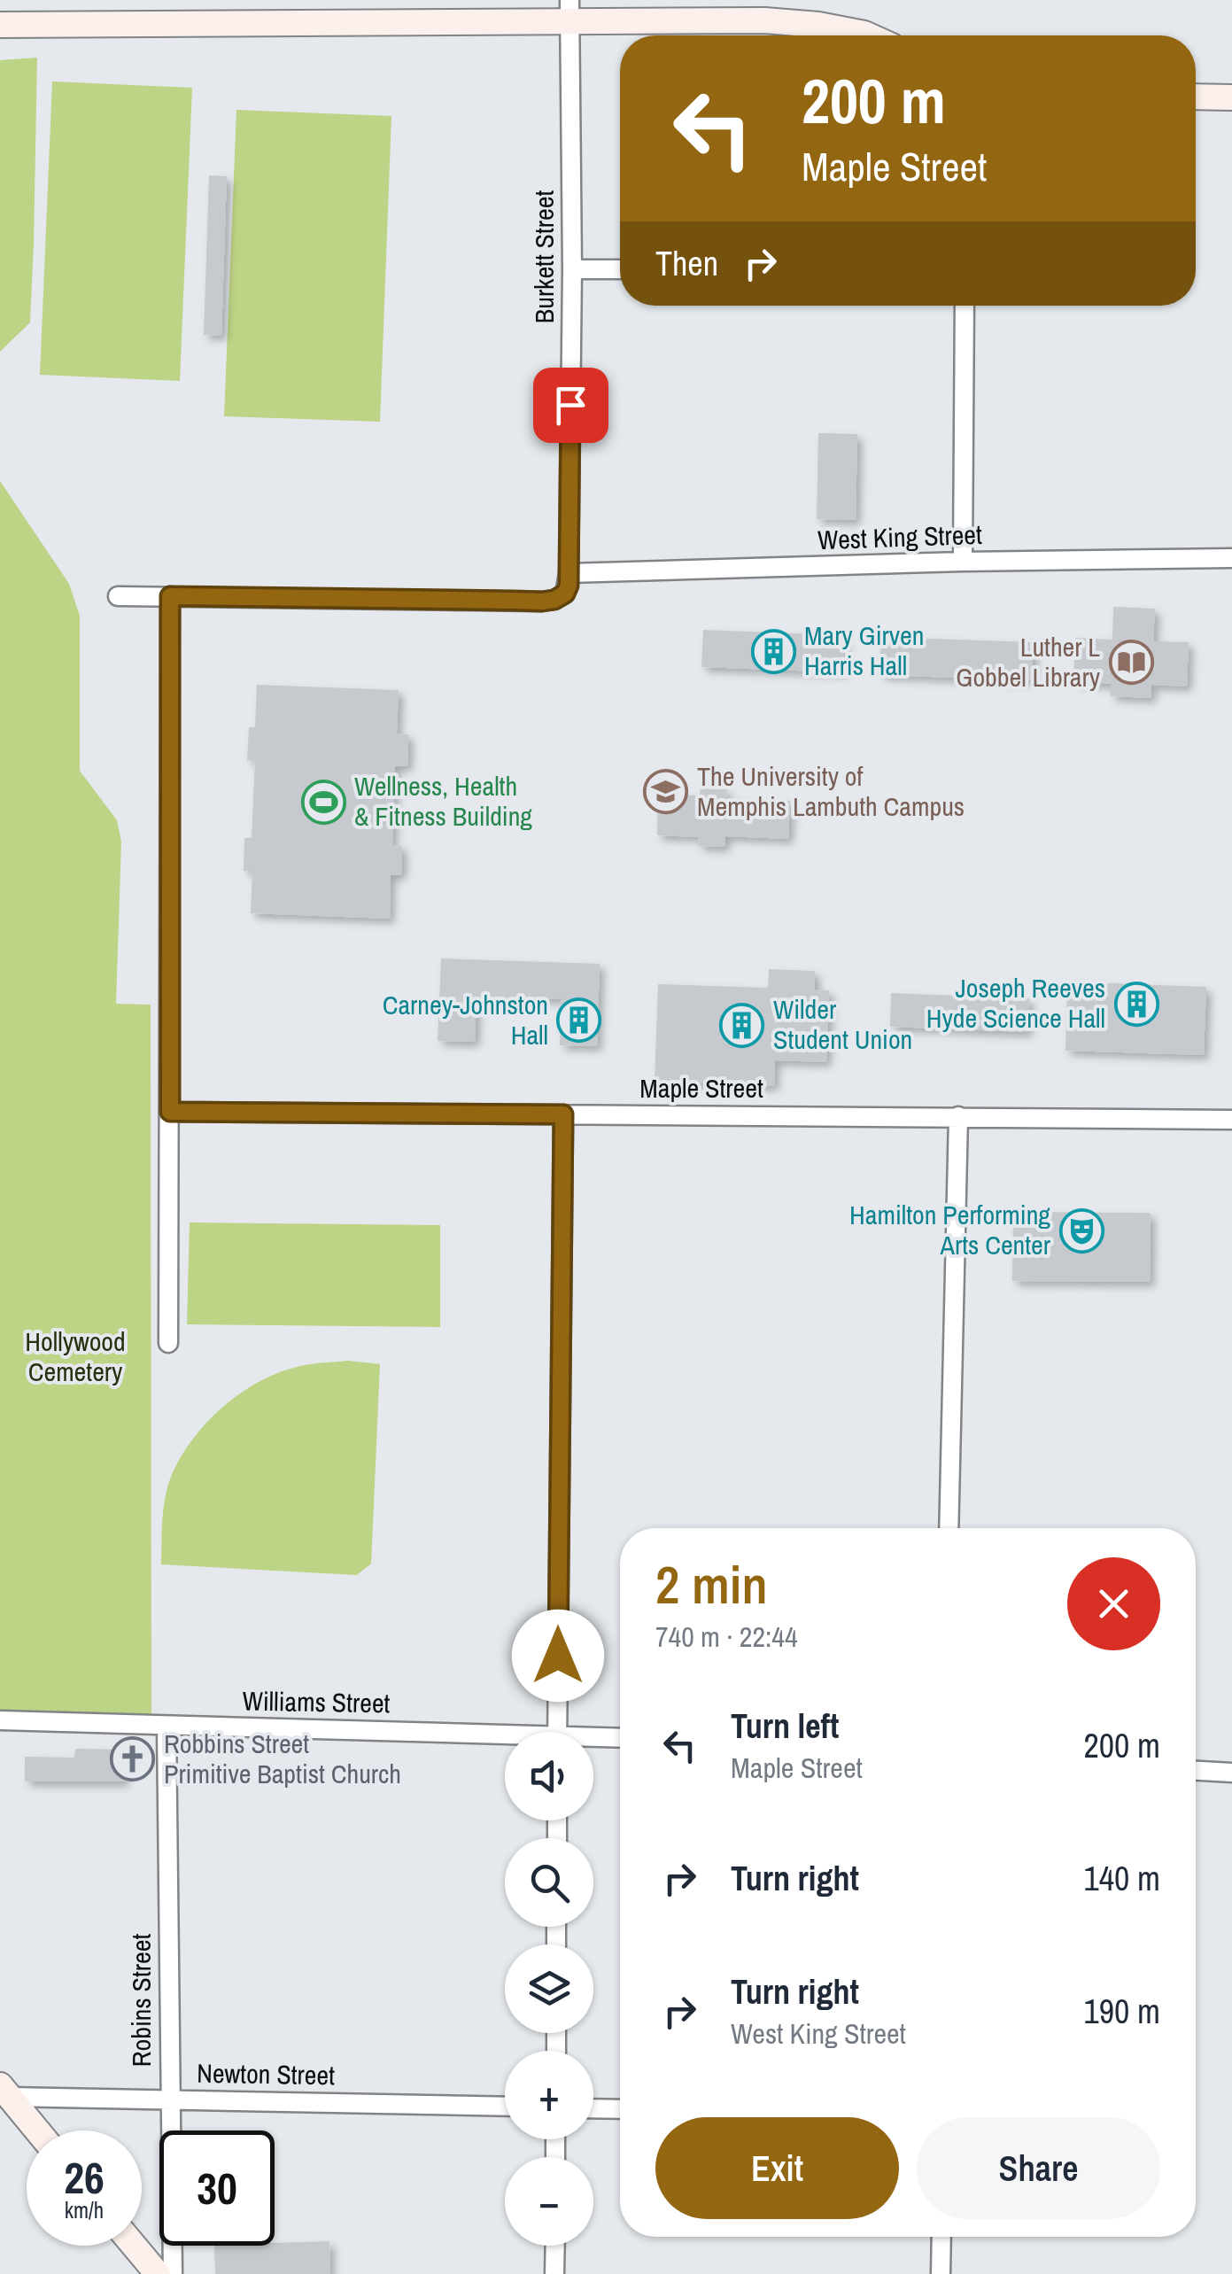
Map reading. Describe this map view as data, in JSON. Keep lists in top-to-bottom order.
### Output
{
  "streets": {
    "street": [
      "Burkett Street",
      "West King Street",
      "Maple Street",
      "Williams Street",
      "Robins Street",
      "Newton Street"
    ]
  },
  "crossings": [
    ["Burkett Street", "West King Street"],
    ["Williams Street", "Robins Street"],
    ["Robins Street", "Newton Street"]
  ],
  "parks": ["Hollywood Cemetery"],
  "places": {
    "building": [
      "Mary Girven Harris Hall",
      "Joseph Reeves Hyde Science Hall",
      "Carney-Johnston Hall",
      "Wilder Student Union"
    ],
    "library": ["Luther L Gobbel Library"],
    "school or university": ["The University of Memphis Lambuth Campus"],
    "sports": ["Wellness, Health & Fitness Building"],
    "theatre": ["Hamilton Performing Arts Center"],
    "church": ["Robbins Street Primitive Baptist Church"]
  },
  "page": {
    "turn": ["200 m", "Maple Street"],
    "then": "Then",
    "heading": ["2 min", "740 m · 22:44"],
    "list": [
      {
        "name": "Turn left",
        "note": "Maple Street",
        "value": "200 m"
      },
      {
        "name": "Turn right",
        "value": "140 m"
      },
      {
        "name": "Turn right",
        "note": "West King Street",
        "value": "190 m"
      }
    ],
    "map_buttons": ["+", "−"],
    "buttons": ["Exit", "Share"],
    "speed": "26 km/h",
    "limit": "30"
  }
}
